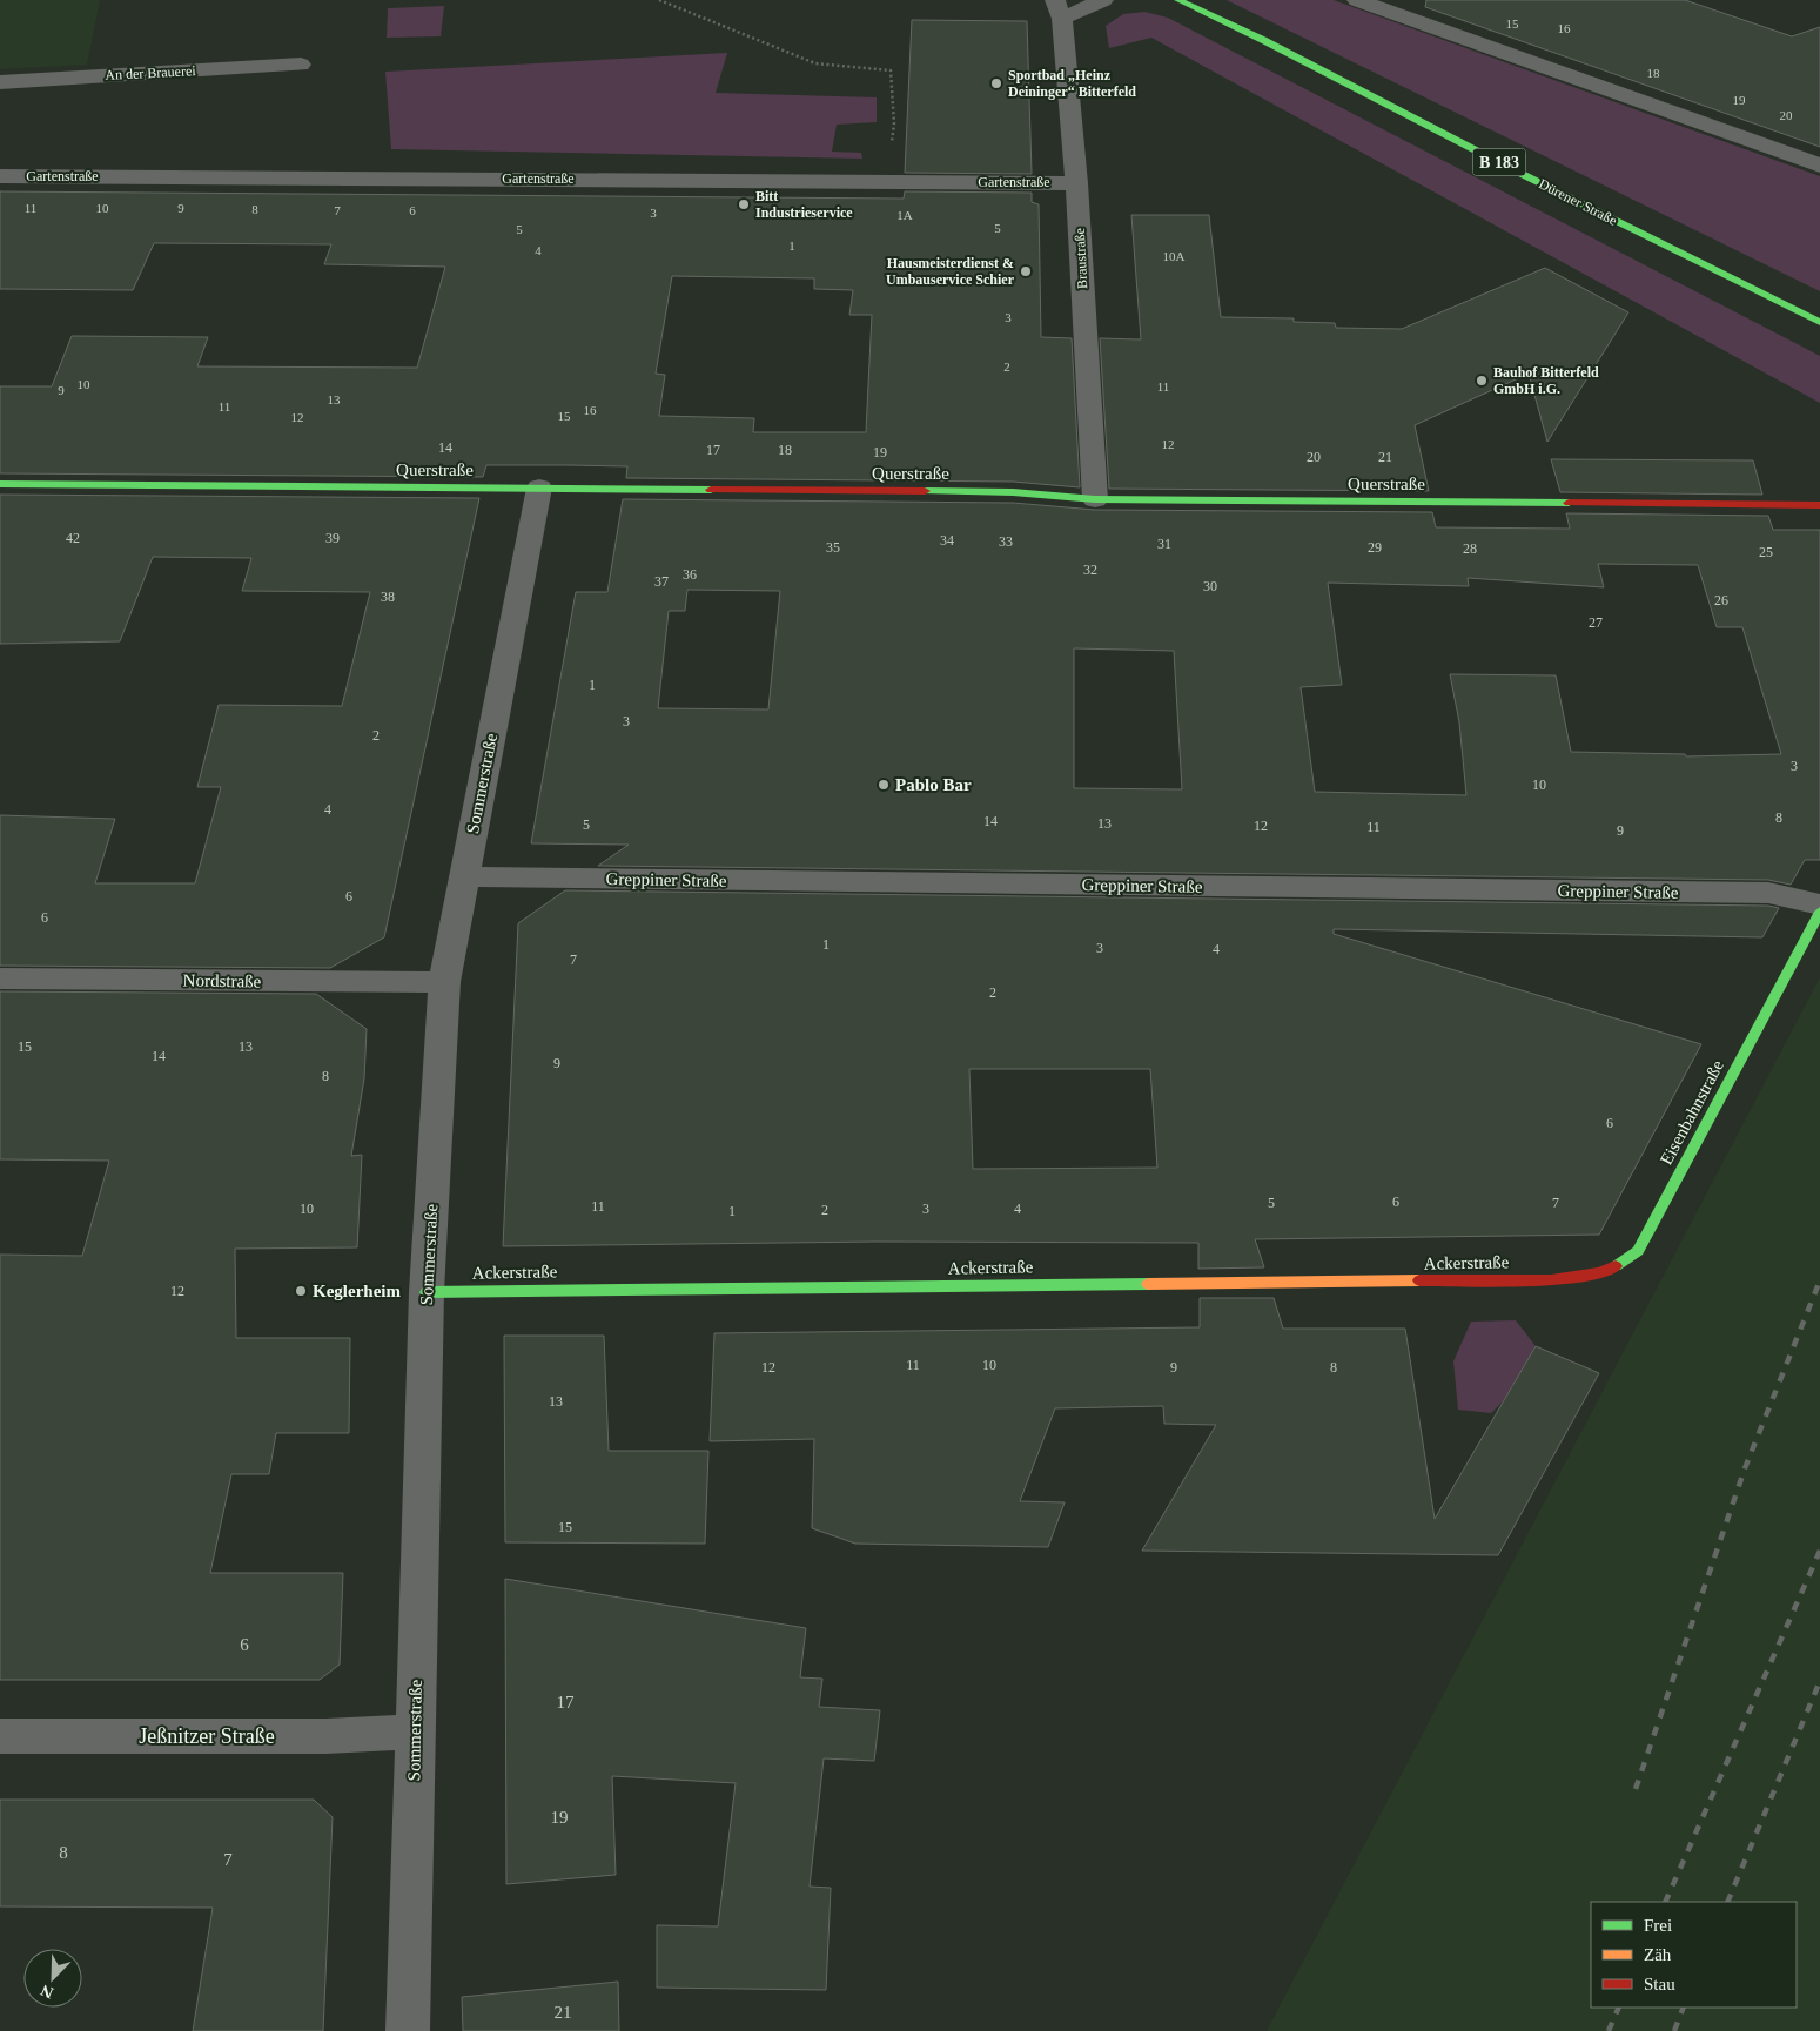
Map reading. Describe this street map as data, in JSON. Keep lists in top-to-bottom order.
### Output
{
  "streets": {
    "street": [
      "An der Brauerei",
      "B 183",
      "Gartenstraße",
      "Dürener Straße",
      "Braustraße",
      "Querstraße",
      "Sommerstraße",
      "Greppiner Straße",
      "Nordstraße",
      "Eisenbahnstraße",
      "Ackerstraße",
      "Jeßnitzer Straße"
    ]
  },
  "crossings": [
    ["Gartenstraße", "Braustraße"],
    ["Braustraße", "Querstraße"],
    ["Querstraße", "Sommerstraße"],
    ["Sommerstraße", "Greppiner Straße"],
    ["Sommerstraße", "Nordstraße"],
    ["Sommerstraße", "Ackerstraße"],
    ["Sommerstraße", "Jeßnitzer Straße"],
    ["Eisenbahnstraße", "Ackerstraße"]
  ],
  "places": [
    "Sportbad „Heinz Deininger“ Bitterfeld",
    "Bitt Industrieservice",
    "Hausmeisterdienst & Umbauservice Schier",
    "Bauhof Bitterfeld GmbH i.G.",
    "Pablo Bar",
    "Keglerheim"
  ],
  "house_numbers": [
    "15",
    "16",
    "18",
    "19",
    "20",
    "11",
    "10",
    "9",
    "8",
    "7",
    "6",
    "3",
    "1A",
    "5",
    "5",
    "1",
    "4",
    "10A",
    "3",
    "2",
    "10",
    "11",
    "9",
    "13",
    "11",
    "16",
    "15",
    "12",
    "12",
    "14",
    "17",
    "18",
    "19",
    "20",
    "21",
    "42",
    "39",
    "34",
    "33",
    "31",
    "35",
    "29",
    "28",
    "25",
    "32",
    "36",
    "37",
    "30",
    "38",
    "26",
    "27",
    "1",
    "3",
    "2",
    "3",
    "10",
    "4",
    "8",
    "14",
    "13",
    "5",
    "12",
    "11",
    "9",
    "6",
    "6",
    "1",
    "3",
    "4",
    "7",
    "2",
    "15",
    "13",
    "14",
    "9",
    "8",
    "6",
    "6",
    "5",
    "7",
    "11",
    "10",
    "3",
    "4",
    "2",
    "1",
    "12",
    "11",
    "10",
    "12",
    "9",
    "8",
    "13",
    "15",
    "6",
    "17",
    "19",
    "8",
    "7",
    "21"
  ],
  "legend": ["Frei", "Zäh", "Stau"],
  "north": "bottom left"
}
